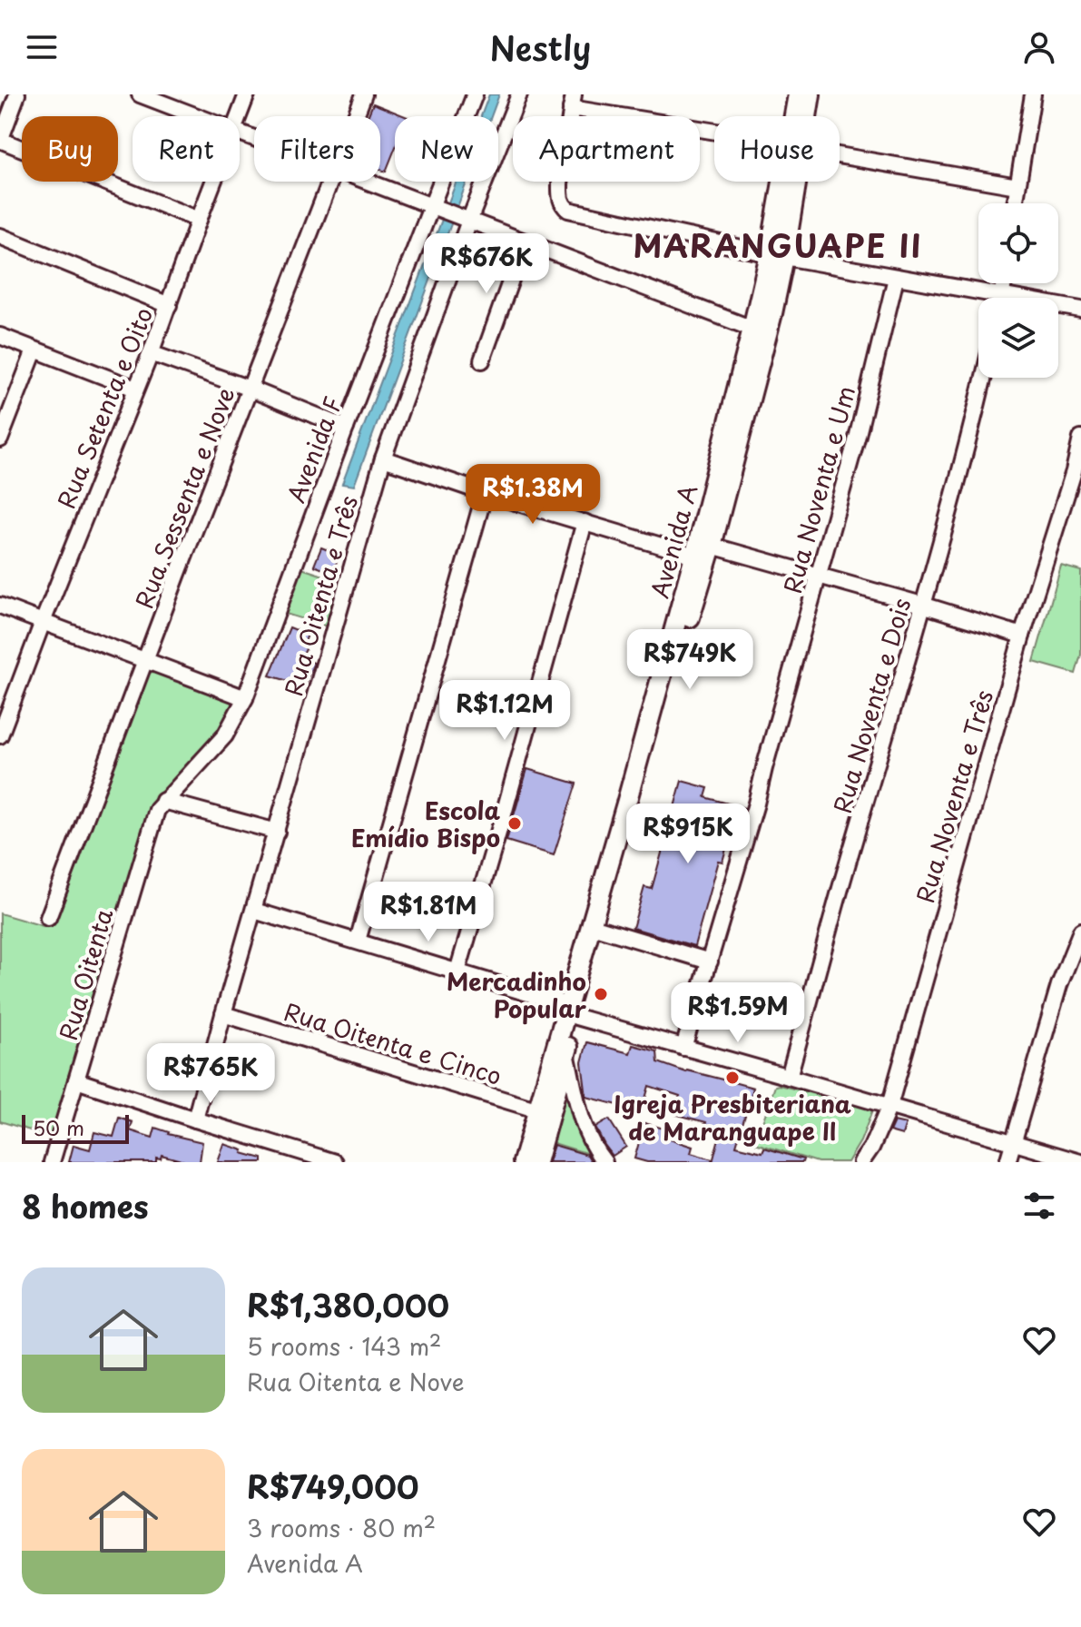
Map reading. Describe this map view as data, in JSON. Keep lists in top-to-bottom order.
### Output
{
  "streets": {
    "main road": ["Avenida A"],
    "street": [
      "Rua Setenta e Oito",
      "Avenida F",
      "Rua Noventa e Um",
      "Rua Sessenta e Nove",
      "Rua Oitenta e Três",
      "Rua Noventa e Dois",
      "Rua Noventa e Três",
      "Rua Oitenta",
      "Rua Oitenta e Cinco"
    ]
  },
  "crossings": [
    ["Avenida F", "Rua Oitenta"],
    ["Avenida A", "Rua Oitenta e Cinco"],
    ["Rua Oitenta e Três", "Rua Oitenta e Cinco"]
  ],
  "districts": ["MARANGUAPE II"],
  "places": ["Escola Emídio Bispo", "Mercadinho Popular", "Igreja Presbiteriana de Maranguape II"],
  "scale_bar": "50 m",
  "page": {
    "header": "Nestly",
    "chip": [
      "Buy",
      "Rent",
      "Filters",
      "New",
      "Apartment",
      "House"
    ],
    "price": [
      "R$676K",
      "R$1.38M",
      "R$749K",
      "R$1.12M",
      "R$915K",
      "R$1.81M",
      "R$1.59M",
      "R$765K"
    ],
    "scale": "50 m",
    "heading": "8 homes",
    "list": [
      {
        "name": "R$1,380,000",
        "note": "5 rooms · 143 m² · Rua Oitenta e Nove"
      },
      {
        "name": "R$749,000",
        "note": "3 rooms · 80 m² · Avenida A"
      }
    ]
  }
}
